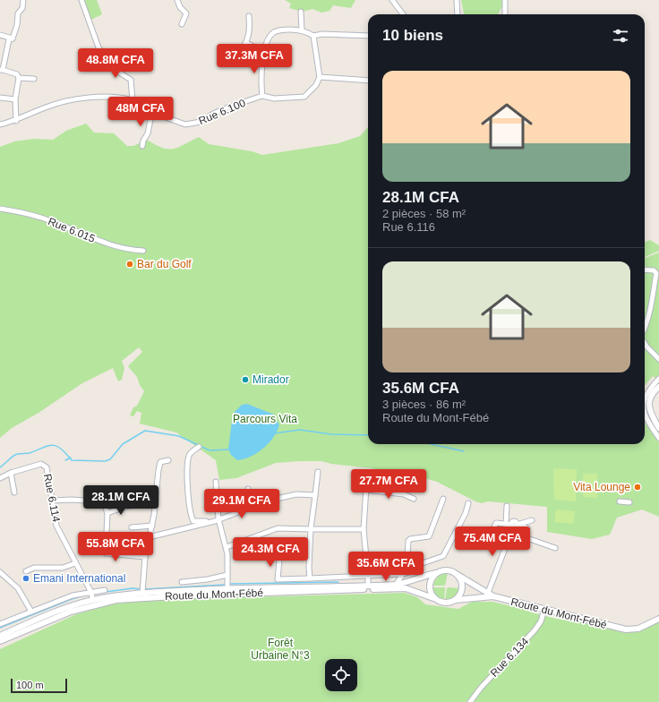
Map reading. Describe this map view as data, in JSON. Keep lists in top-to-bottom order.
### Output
{
  "streets": {
    "street": [
      "Rue 6.100",
      "Rue 6.015",
      "Rue 6.114",
      "Route du Mont-Fébé",
      "Rue 6.134"
    ]
  },
  "crossings": [
    ["Rue 6.114", "Route du Mont-Fébé"],
    ["Route du Mont-Fébé", "Rue 6.134"]
  ],
  "parks": ["Parcours Vita", "Forêt Urbaine N°3"],
  "places": [
    "Bar du Golf",
    "Mirador",
    "Vita Lounge",
    "Emani International"
  ],
  "scale_bar": "100 m",
  "page": {
    "heading": "10 biens",
    "price": [
      "37.3M CFA",
      "48.8M CFA",
      "48M CFA",
      "27.7M CFA",
      "28.1M CFA",
      "29.1M CFA",
      "75.4M CFA",
      "55.8M CFA",
      "24.3M CFA",
      "35.6M CFA"
    ],
    "list": [
      {
        "name": "28.1M CFA",
        "note": "2 pièces · 58 m² · Rue 6.116"
      },
      {
        "name": "35.6M CFA",
        "note": "3 pièces · 86 m² · Route du Mont-Fébé"
      }
    ],
    "scale": "100 m"
  }
}
